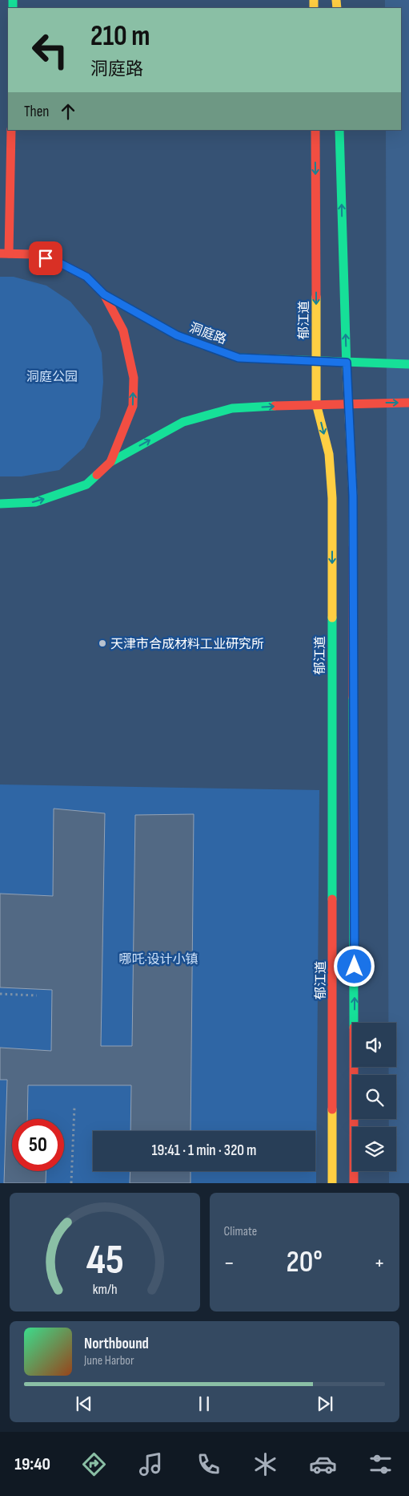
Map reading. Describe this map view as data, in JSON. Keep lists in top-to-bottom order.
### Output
{
  "streets": {
    "main road": ["郁江道", "洞庭路"]
  },
  "crossings": [
    ["郁江道", "洞庭路"]
  ],
  "parks": ["洞庭公园", "哪吒·设计小镇"],
  "places": ["天津市合成材料工业研究所"],
  "page": {
    "turn": ["210 m", "洞庭路"],
    "then": "Then",
    "limit": "50",
    "trip": "19:41 · 1 min · 320 m",
    "tile": "Climate",
    "heat": ["−", "20°", "+"],
    "song": ["Northbound", "June Harbor"],
    "tabs": "19:40",
    "gauge": ["45", "km/h"]
  }
}
